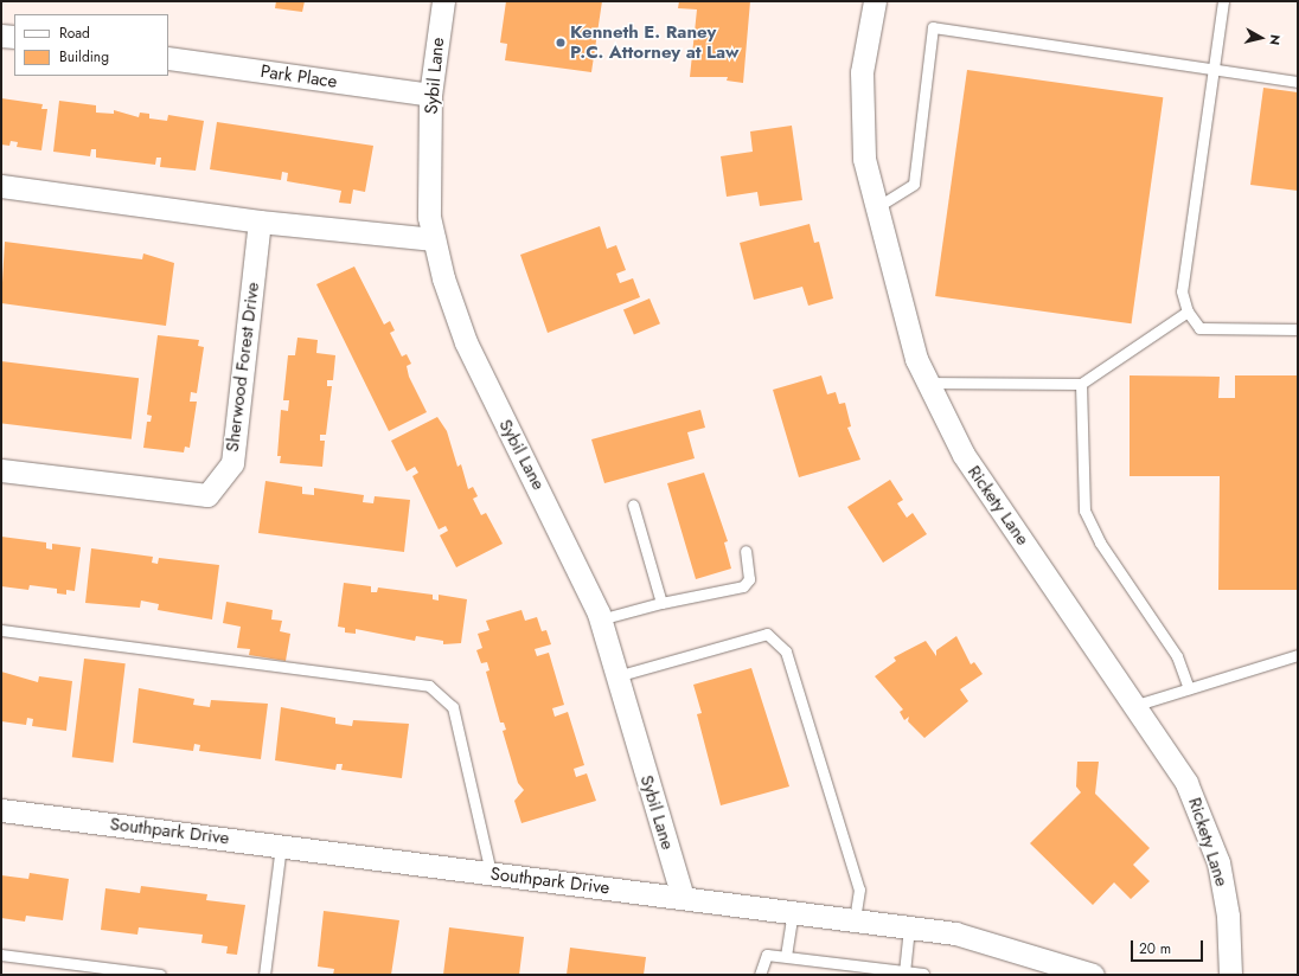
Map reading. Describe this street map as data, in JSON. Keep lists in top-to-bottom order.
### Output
{
  "streets": {
    "street": [
      "Sybil Lane",
      "Park Place",
      "Sherwood Forest Drive",
      "Rickety Lane",
      "Southpark Drive"
    ]
  },
  "crossings": [
    ["Sybil Lane", "Park Place"],
    ["Sybil Lane", "Southpark Drive"]
  ],
  "places": ["Kenneth E. Raney P.C. Attorney at Law"],
  "legend": ["Road", "Building"],
  "scale_bar": "20 m",
  "north": "right"
}
